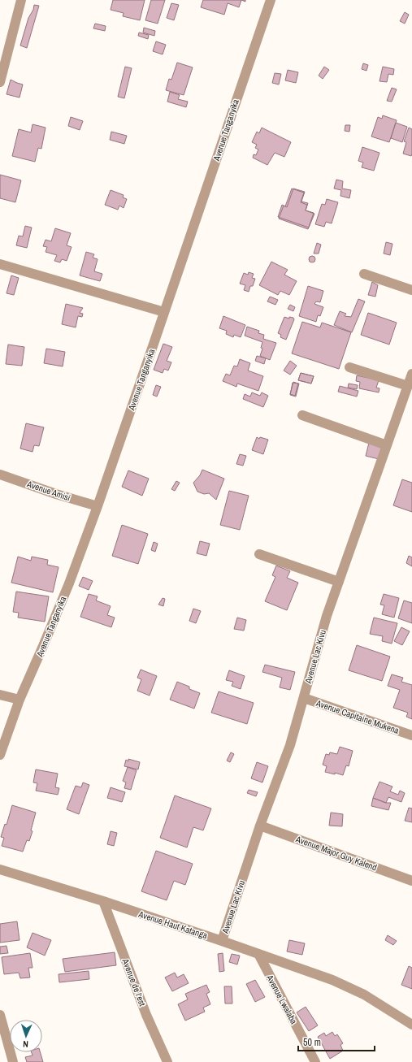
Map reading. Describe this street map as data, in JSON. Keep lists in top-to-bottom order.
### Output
{
  "streets": {
    "street": [
      "Avenue Tanganyika",
      "Avenue Amisi",
      "Avenue Lac Kivu",
      "Avenue Capitaine Mukena",
      "Avenue Major Guy Kalend",
      "Avenue Haut Katanga",
      "Avenue de l'est",
      "Avenue Lwalaba"
    ]
  },
  "crossings": [
    ["Avenue Tanganyika", "Avenue Amisi"],
    ["Avenue Lac Kivu", "Avenue Capitaine Mukena"],
    ["Avenue Lac Kivu", "Avenue Major Guy Kalend"],
    ["Avenue Lac Kivu", "Avenue Haut Katanga"],
    ["Avenue Haut Katanga", "Avenue de l'est"],
    ["Avenue Haut Katanga", "Avenue Lwalaba"]
  ],
  "scale_bar": "50 m",
  "north": "bottom"
}
